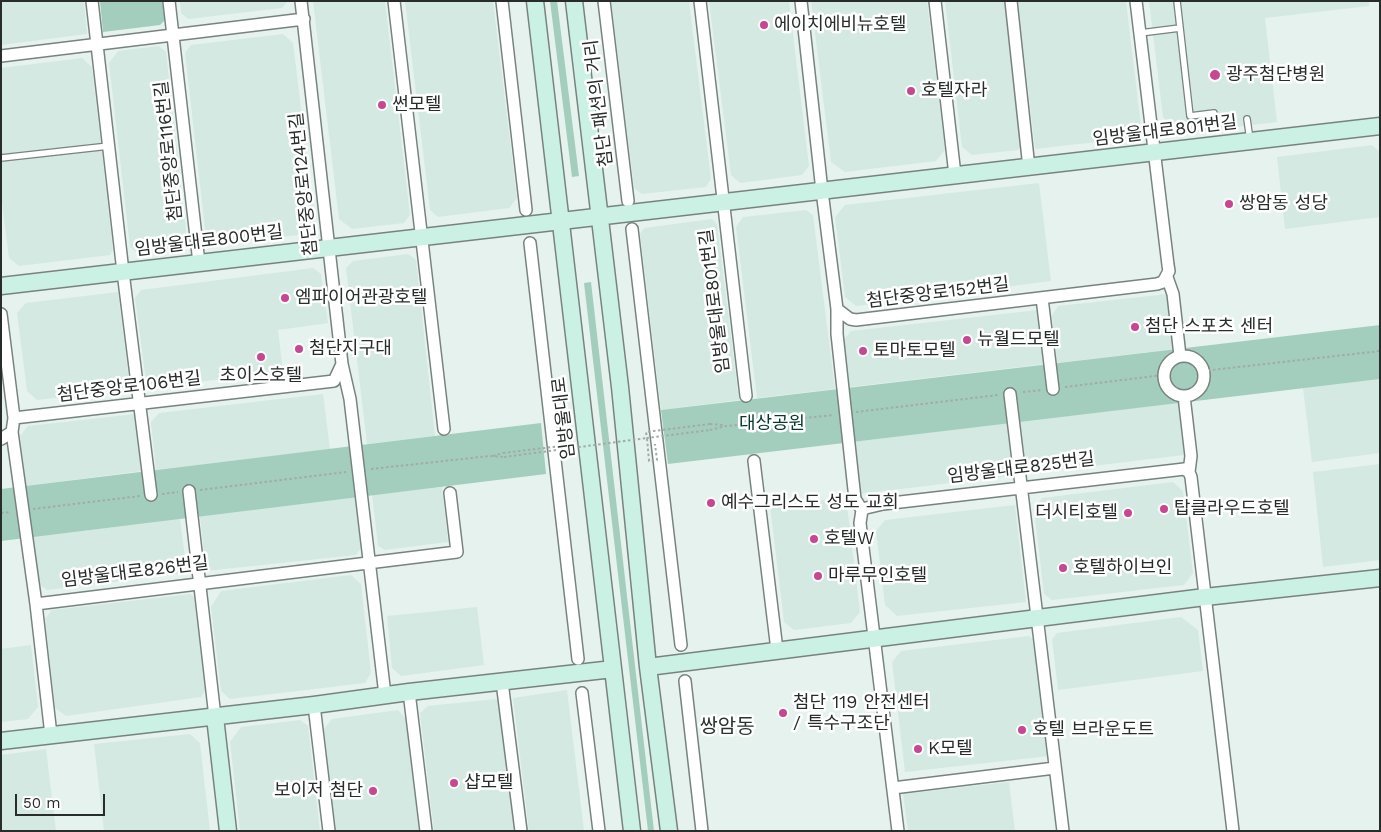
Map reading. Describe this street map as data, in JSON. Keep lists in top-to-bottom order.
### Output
{
  "streets": {
    "street": [
      "첨단 패션의 거리",
      "임방울대로801번길",
      "첨단중앙로116번길",
      "첨단중앙로124번길",
      "임방울대로800번길",
      "첨단중앙로152번길",
      "첨단중앙로106번길",
      "임방울대로",
      "임방울대로825번길",
      "임방울대로826번길"
    ]
  },
  "crossings": [
    ["임방울대로801번길", "임방울대로800번길"],
    ["첨단중앙로116번길", "임방울대로800번길"],
    ["첨단중앙로124번길", "임방울대로800번길"],
    ["첨단중앙로124번길", "첨단중앙로106번길"],
    ["첨단중앙로124번길", "임방울대로826번길"],
    ["임방울대로800번길", "임방울대로"]
  ],
  "districts": ["쌍암동"],
  "parks": ["대상공원"],
  "places": [
    "에이치에비뉴호텔",
    "광주첨단병원",
    "호텔자라",
    "썬모텔",
    "쌍암동 성당",
    "엠파이어관광호텔",
    "첨단 스포츠 센터",
    "뉴월드모텔",
    "첨단지구대",
    "토마토모텔",
    "초이스호텔",
    "예수그리스도 성도 교회",
    "탑클라우드호텔",
    "더시티호텔",
    "호텔W",
    "호텔하이브인",
    "마루무인호텔",
    "첨단 119 안전센터 / 특수구조단",
    "호텔 브라운도트",
    "K모텔",
    "샵모텔",
    "보이저 첨단"
  ],
  "scale_bar": "50 m"
}
